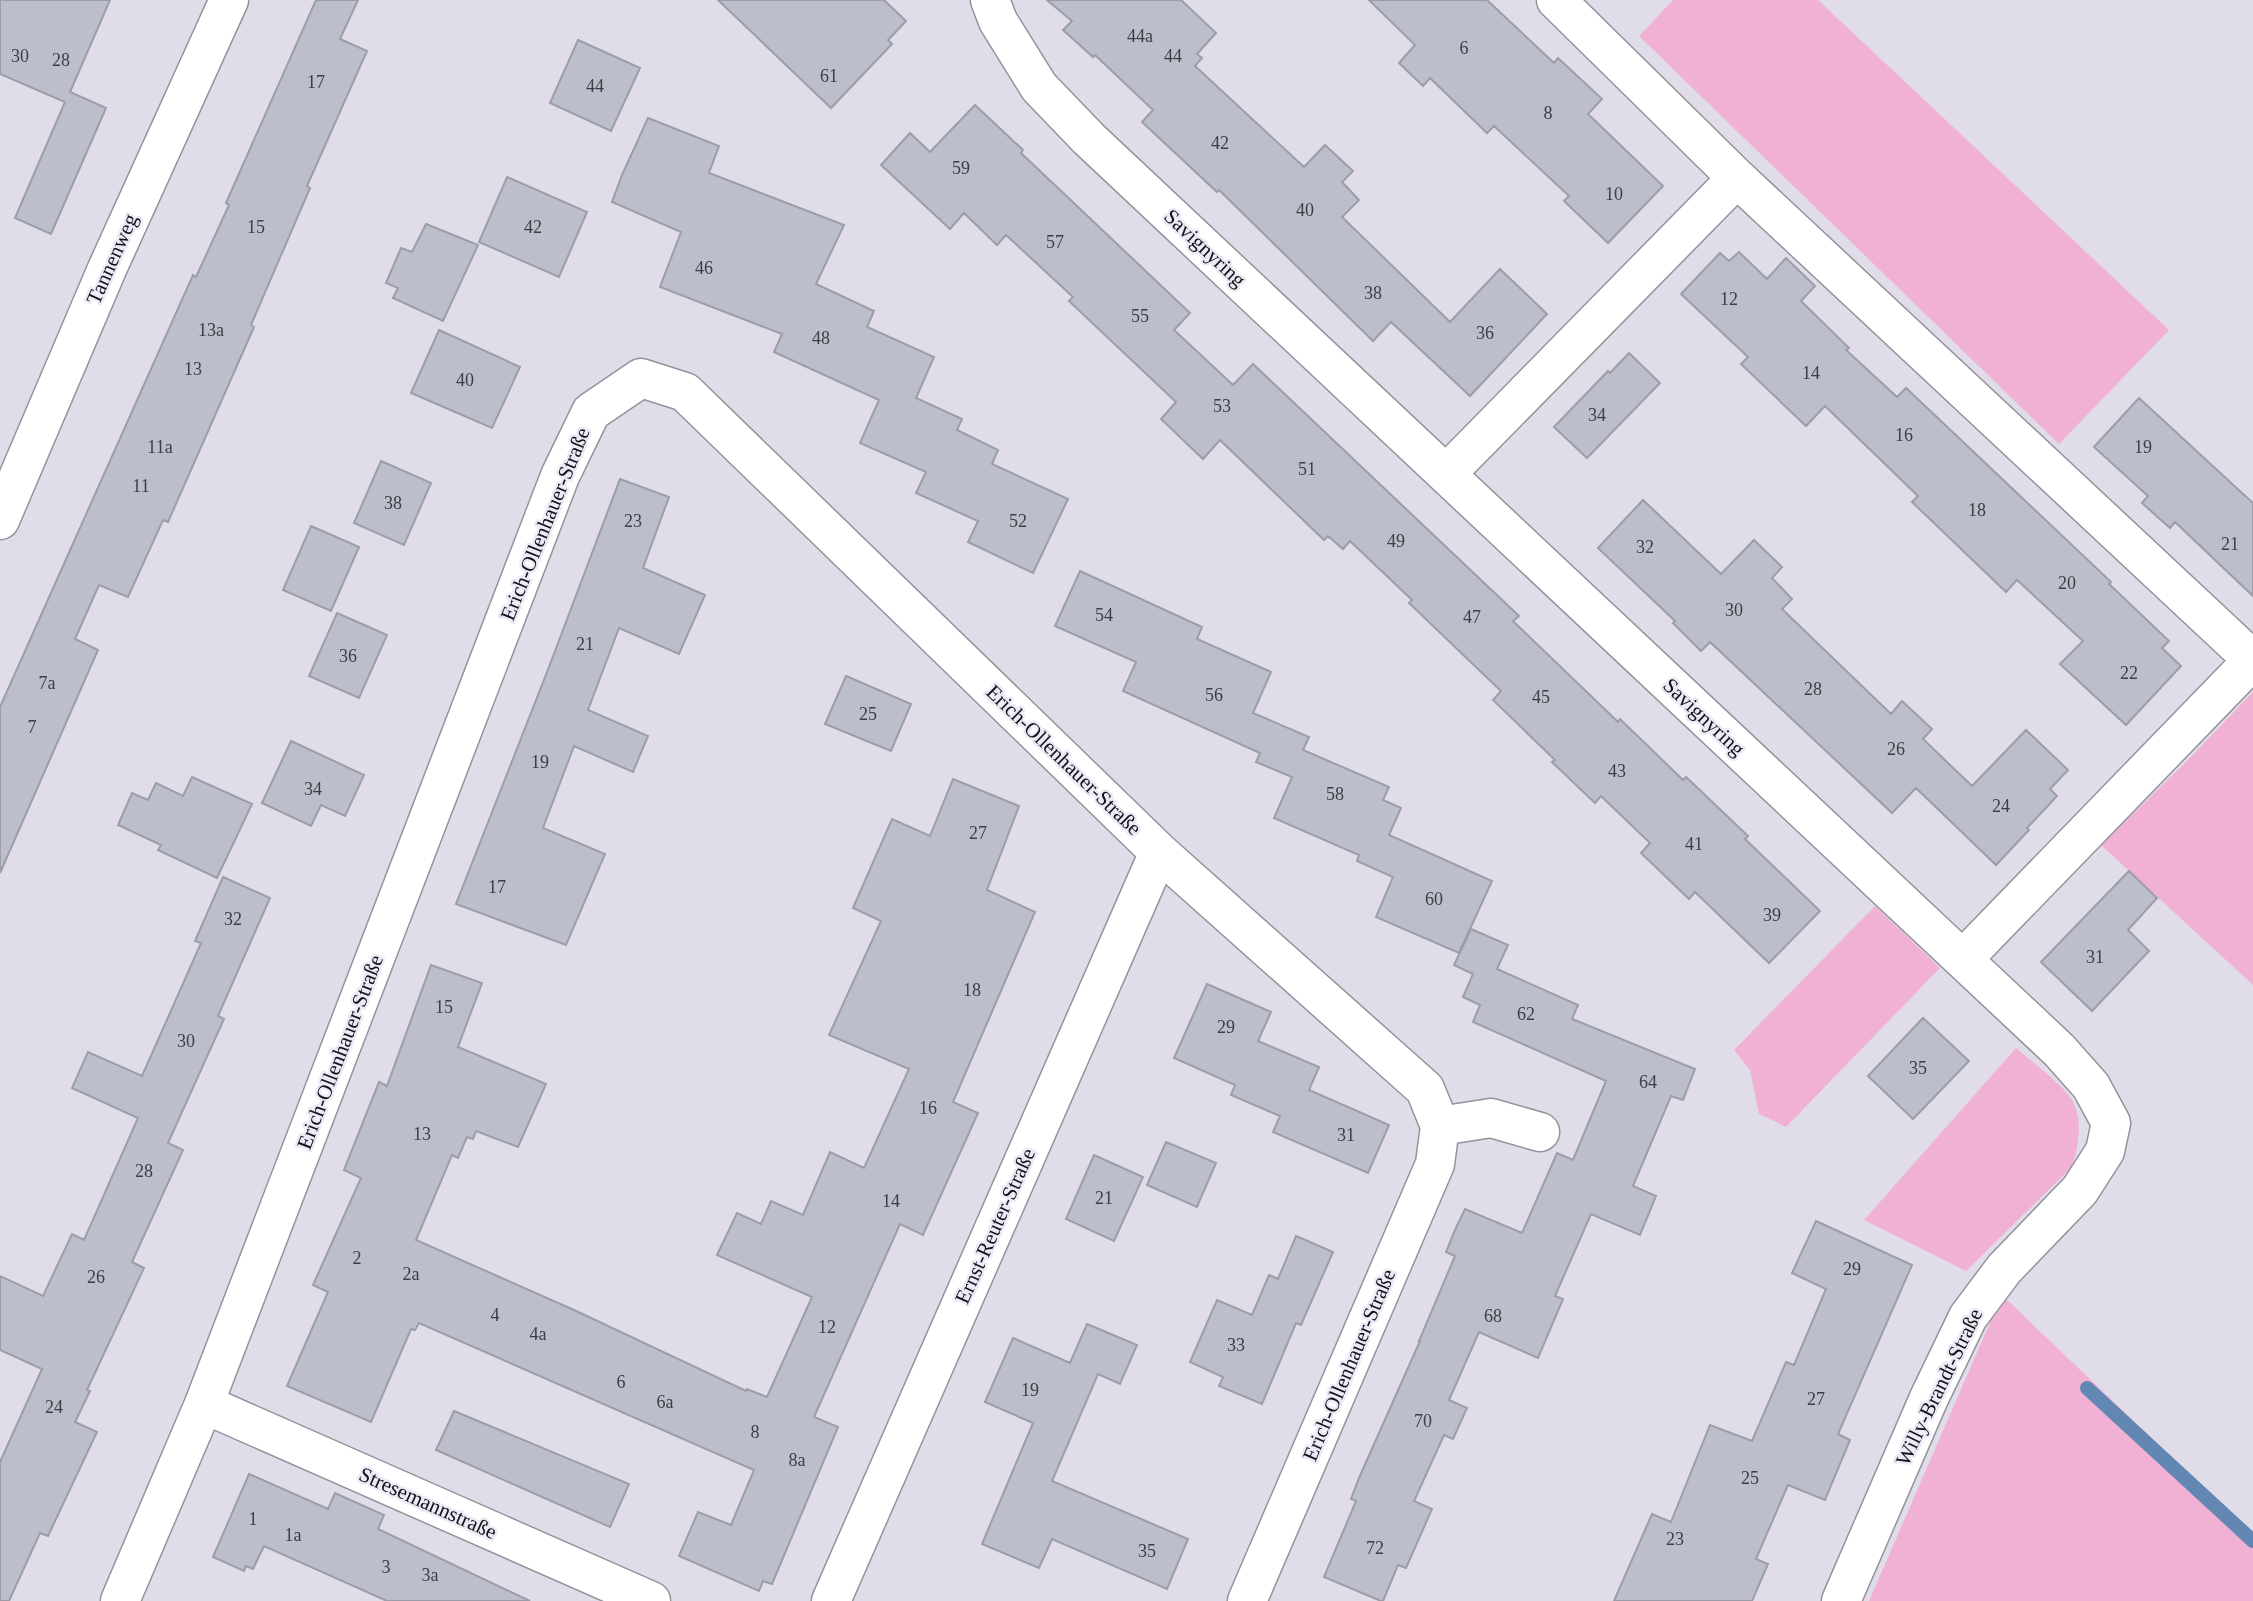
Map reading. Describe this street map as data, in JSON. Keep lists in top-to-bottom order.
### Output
{
  "streets": {
    "street": [
      "Savignyring",
      "Tannenweg",
      "Erich-Ollenhauer-Straße",
      "Ernst-Reuter-Straße",
      "Willy-Brandt-Straße",
      "Stresemannstraße"
    ]
  },
  "crossings": [
    ["Savignyring", "Willy-Brandt-Straße"],
    ["Erich-Ollenhauer-Straße", "Ernst-Reuter-Straße"],
    ["Erich-Ollenhauer-Straße", "Stresemannstraße"]
  ],
  "house_numbers": [
    "44a",
    "6",
    "30",
    "44",
    "28",
    "61",
    "17",
    "44",
    "8",
    "42",
    "59",
    "10",
    "40",
    "15",
    "42",
    "57",
    "46",
    "38",
    "12",
    "55",
    "13a",
    "36",
    "48",
    "13",
    "14",
    "40",
    "53",
    "34",
    "16",
    "11a",
    "19",
    "51",
    "11",
    "38",
    "18",
    "23",
    "52",
    "49",
    "21",
    "32",
    "20",
    "30",
    "54",
    "47",
    "21",
    "36",
    "22",
    "7a",
    "28",
    "56",
    "45",
    "25",
    "7",
    "26",
    "19",
    "43",
    "34",
    "58",
    "24",
    "27",
    "41",
    "17",
    "60",
    "39",
    "32",
    "31",
    "18",
    "15",
    "62",
    "29",
    "30",
    "35",
    "64",
    "16",
    "13",
    "31",
    "28",
    "21",
    "14",
    "2",
    "29",
    "2a",
    "26",
    "4",
    "68",
    "12",
    "4a",
    "33",
    "6",
    "19",
    "27",
    "6a",
    "24",
    "70",
    "8",
    "8a",
    "25",
    "1",
    "1a",
    "23",
    "72",
    "35",
    "3",
    "3a"
  ]
}
